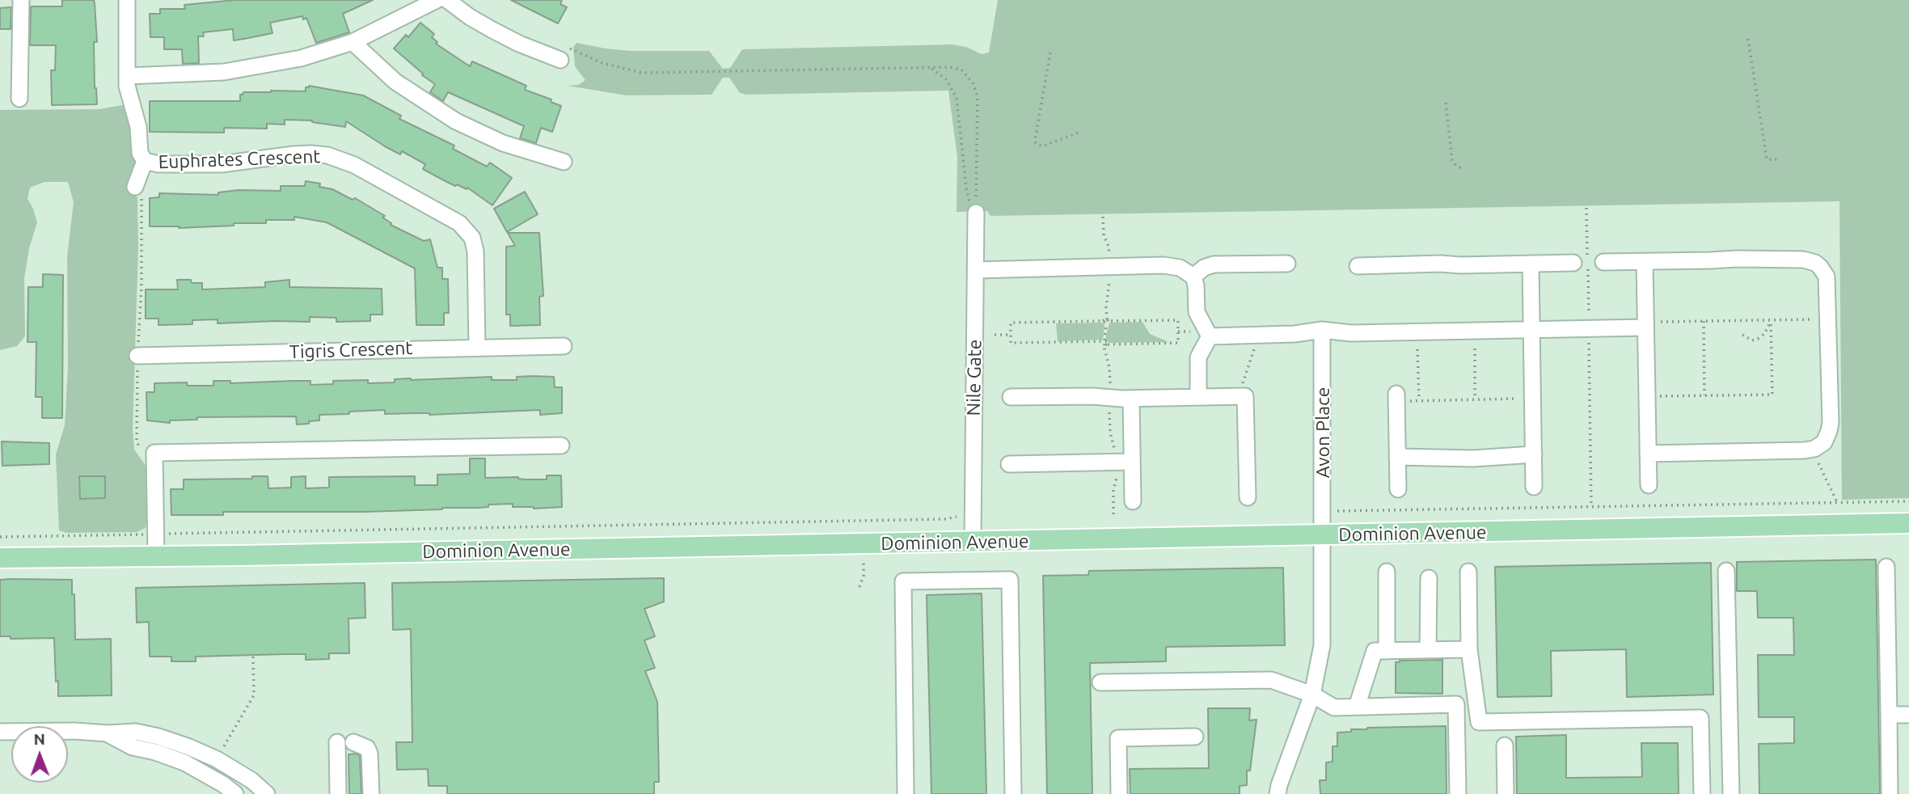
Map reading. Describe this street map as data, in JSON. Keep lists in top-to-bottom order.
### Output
{
  "streets": {
    "main road": ["Dominion Avenue"],
    "street": [
      "Euphrates Crescent",
      "Tigris Crescent",
      "Nile Gate",
      "Avon Place"
    ]
  },
  "crossings": [
    ["Euphrates Crescent", "Tigris Crescent"],
    ["Nile Gate", "Dominion Avenue"],
    ["Avon Place", "Dominion Avenue"]
  ],
  "north": "top"
}
